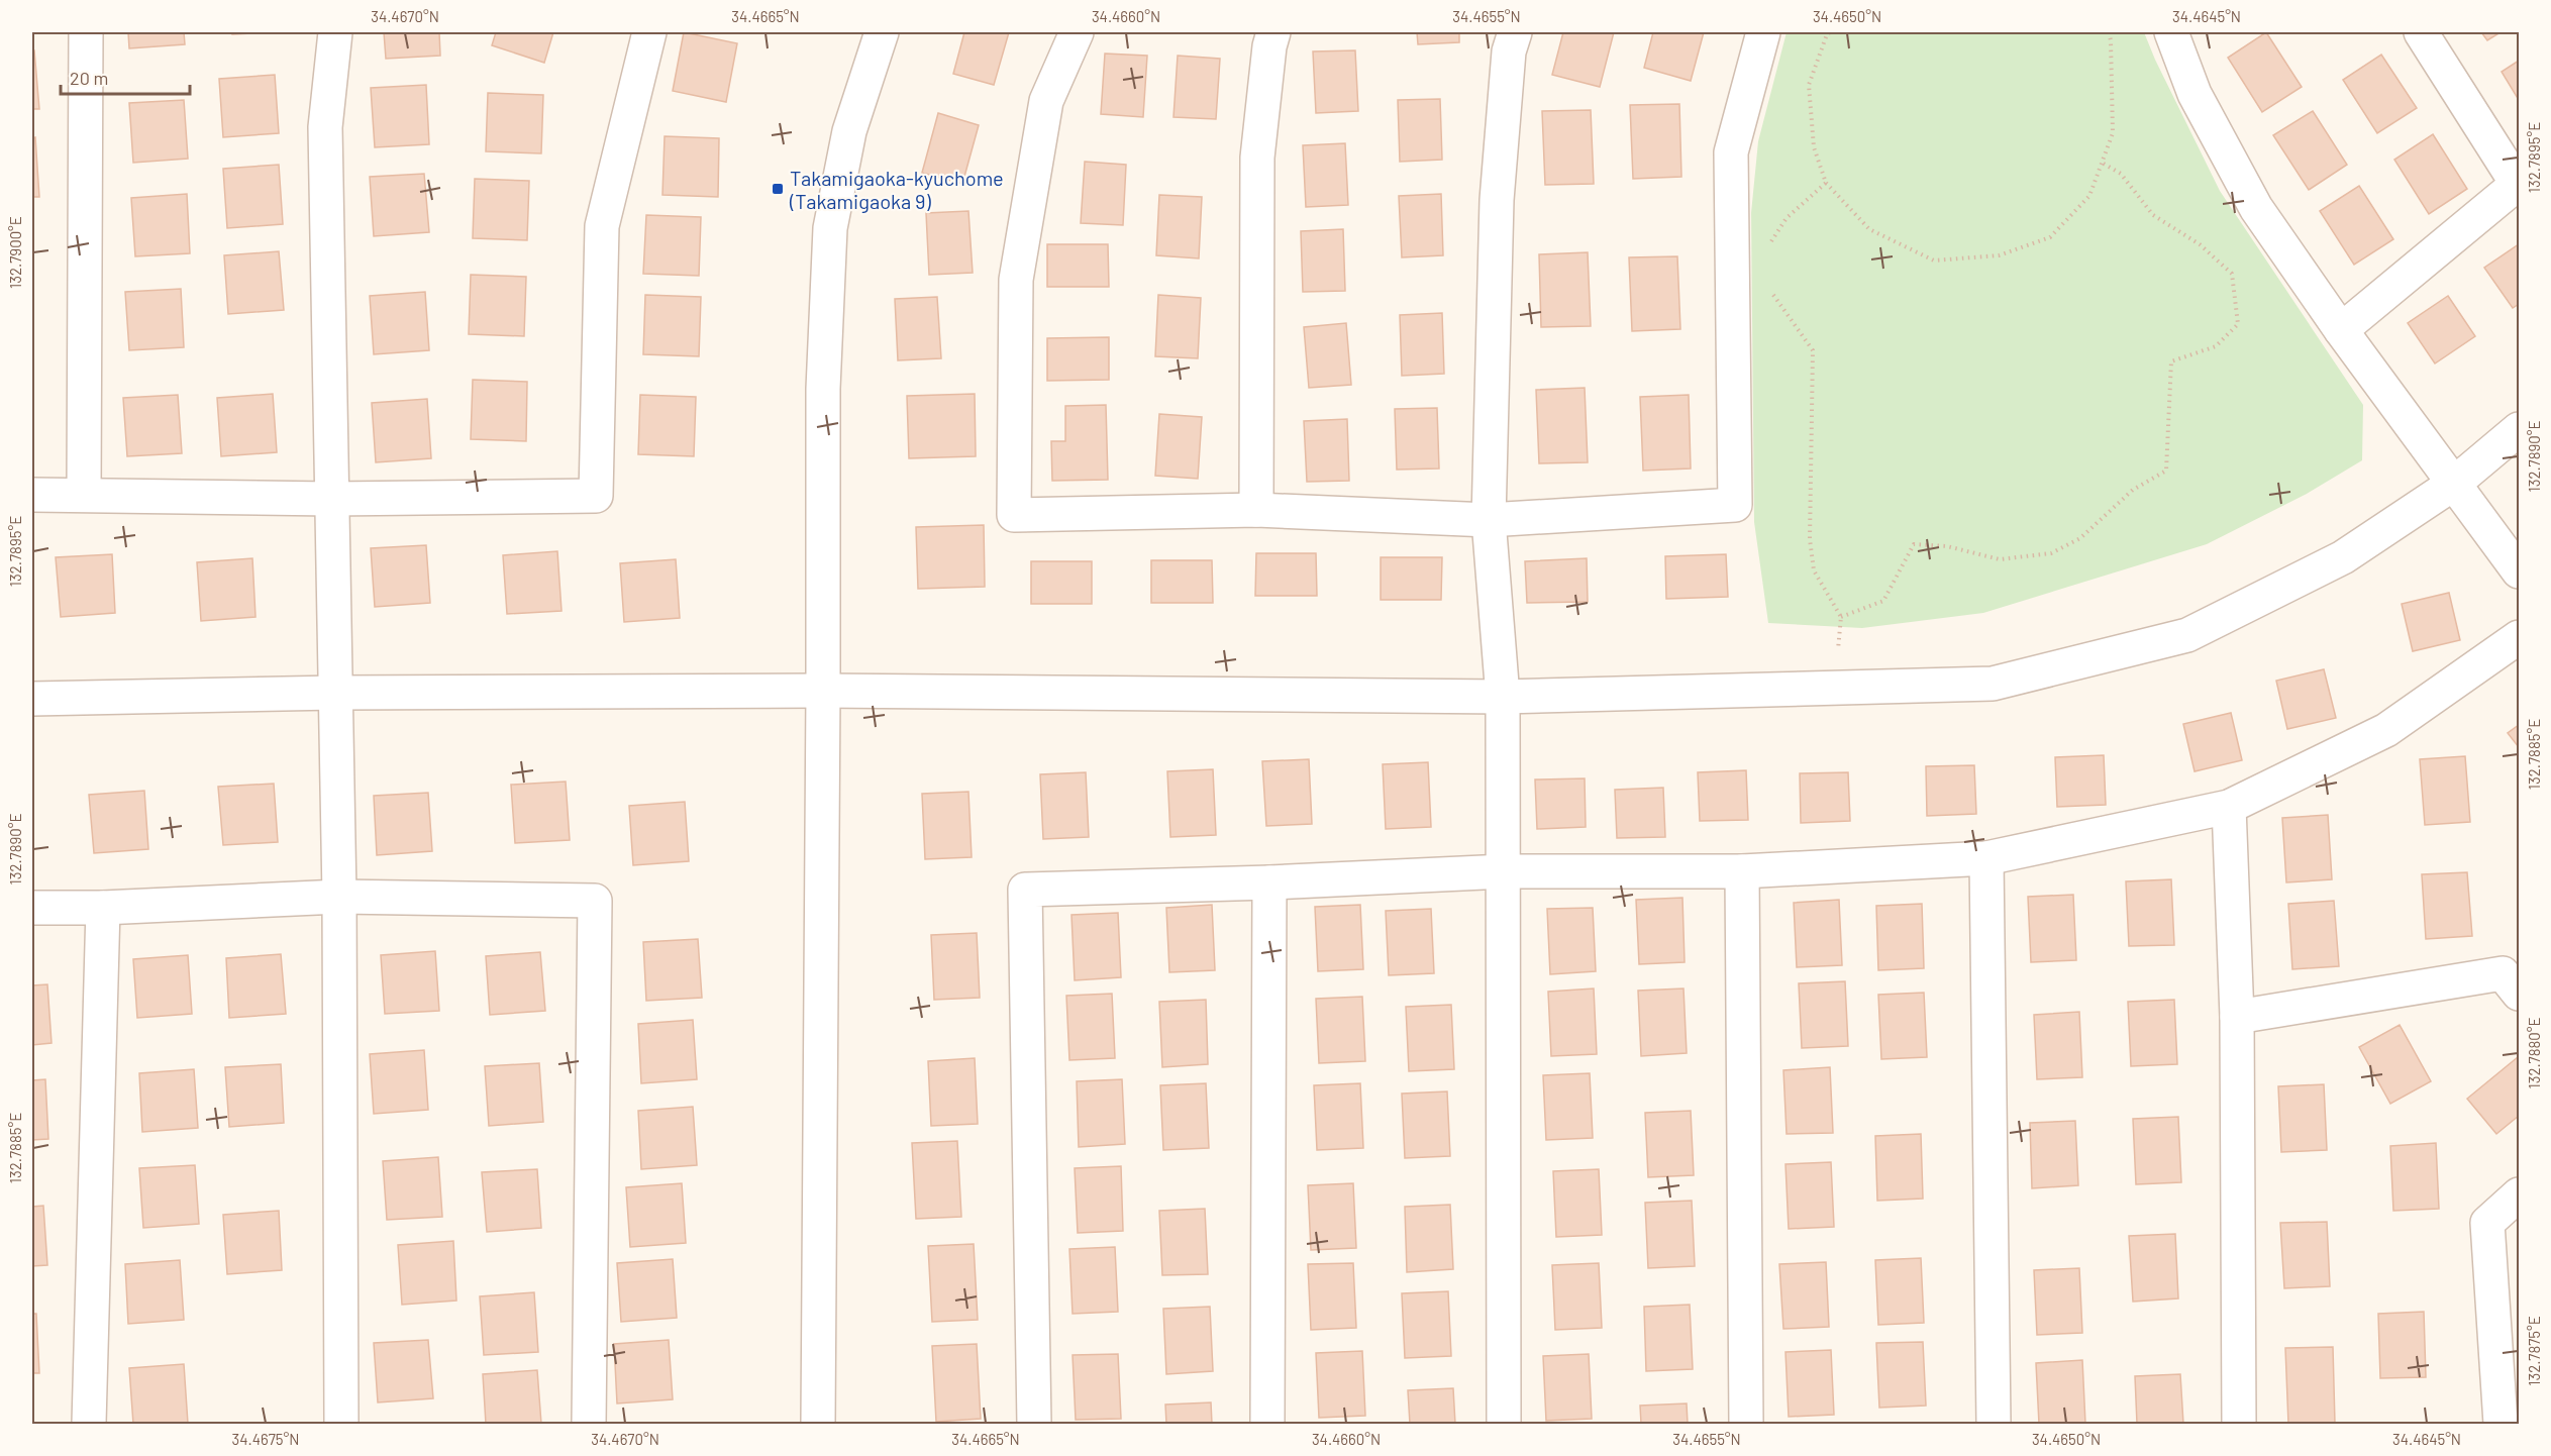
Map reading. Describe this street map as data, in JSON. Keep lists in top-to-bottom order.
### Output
{
  "places": {
    "transit": ["Takamigaoka-kyuchome (Takamigaoka 9)"]
  },
  "scale_bar": "20 m",
  "coordinates": [
    "34.4670°N",
    "34.4665°N",
    "34.4660°N",
    "34.4655°N",
    "34.4650°N",
    "34.4645°N",
    "132.7895°E",
    "132.7900°E",
    "132.7890°E",
    "132.7885°E",
    "132.7880°E",
    "132.7875°E",
    "34.4675°N"
  ]
}
